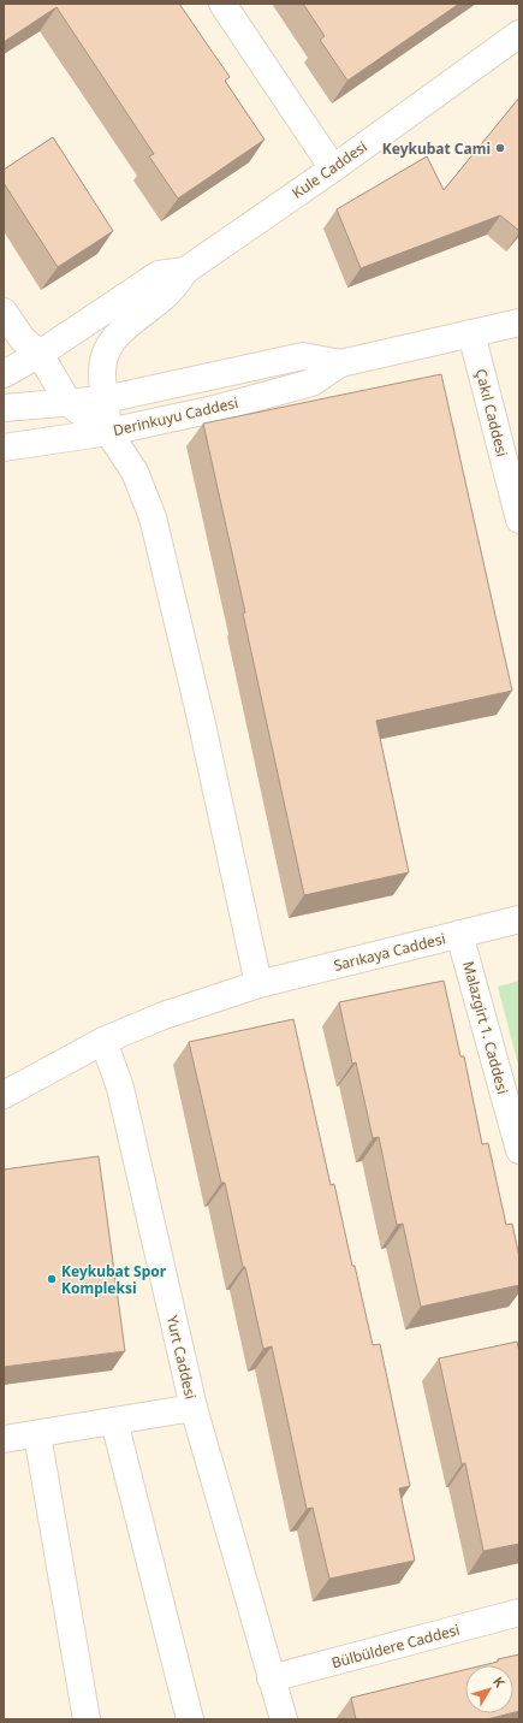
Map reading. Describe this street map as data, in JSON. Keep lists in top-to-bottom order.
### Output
{
  "streets": {
    "street": [
      "Kule Caddesi",
      "Çakıl Caddesi",
      "Derinkuyu Caddesi",
      "Sarıkaya Caddesi",
      "Malazgirt 1. Caddesi",
      "Yurt Caddesi",
      "Bülbüldere Caddesi"
    ]
  },
  "crossings": [
    ["Kule Caddesi", "Derinkuyu Caddesi"],
    ["Çakıl Caddesi", "Derinkuyu Caddesi"],
    ["Sarıkaya Caddesi", "Malazgirt 1. Caddesi"],
    ["Yurt Caddesi", "Bülbüldere Caddesi"]
  ],
  "places": ["Keykubat Cami", "Keykubat Spor Kompleksi"],
  "north": "top right"
}
